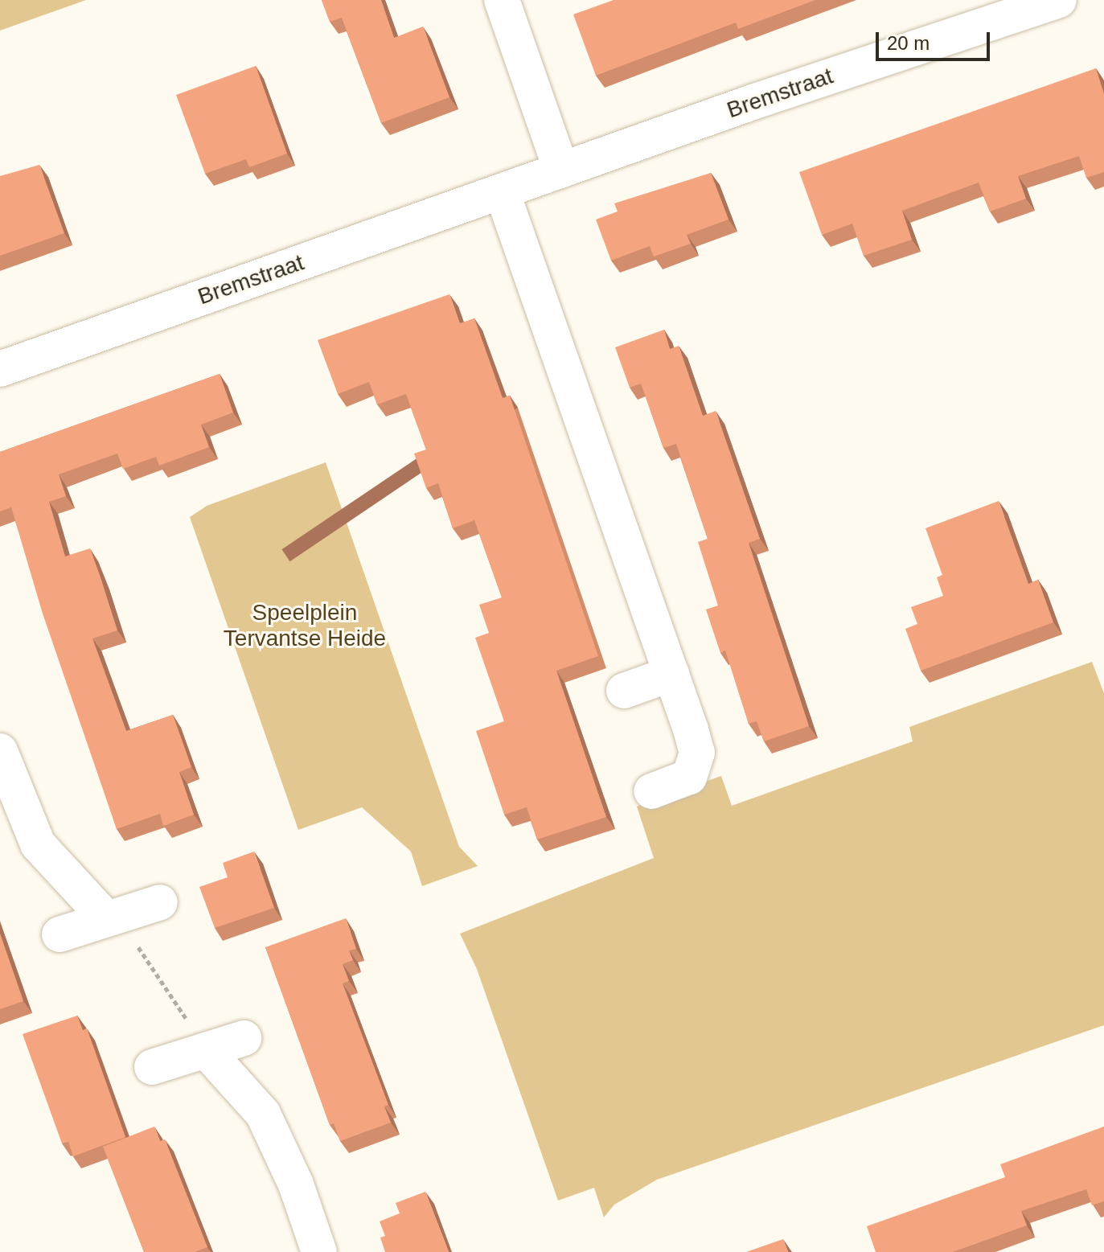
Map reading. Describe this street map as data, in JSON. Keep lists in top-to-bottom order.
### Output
{
  "streets": {
    "street": ["Bremstraat"]
  },
  "parks": ["Speelplein Tervantse Heide"],
  "scale_bar": "20 m"
}
